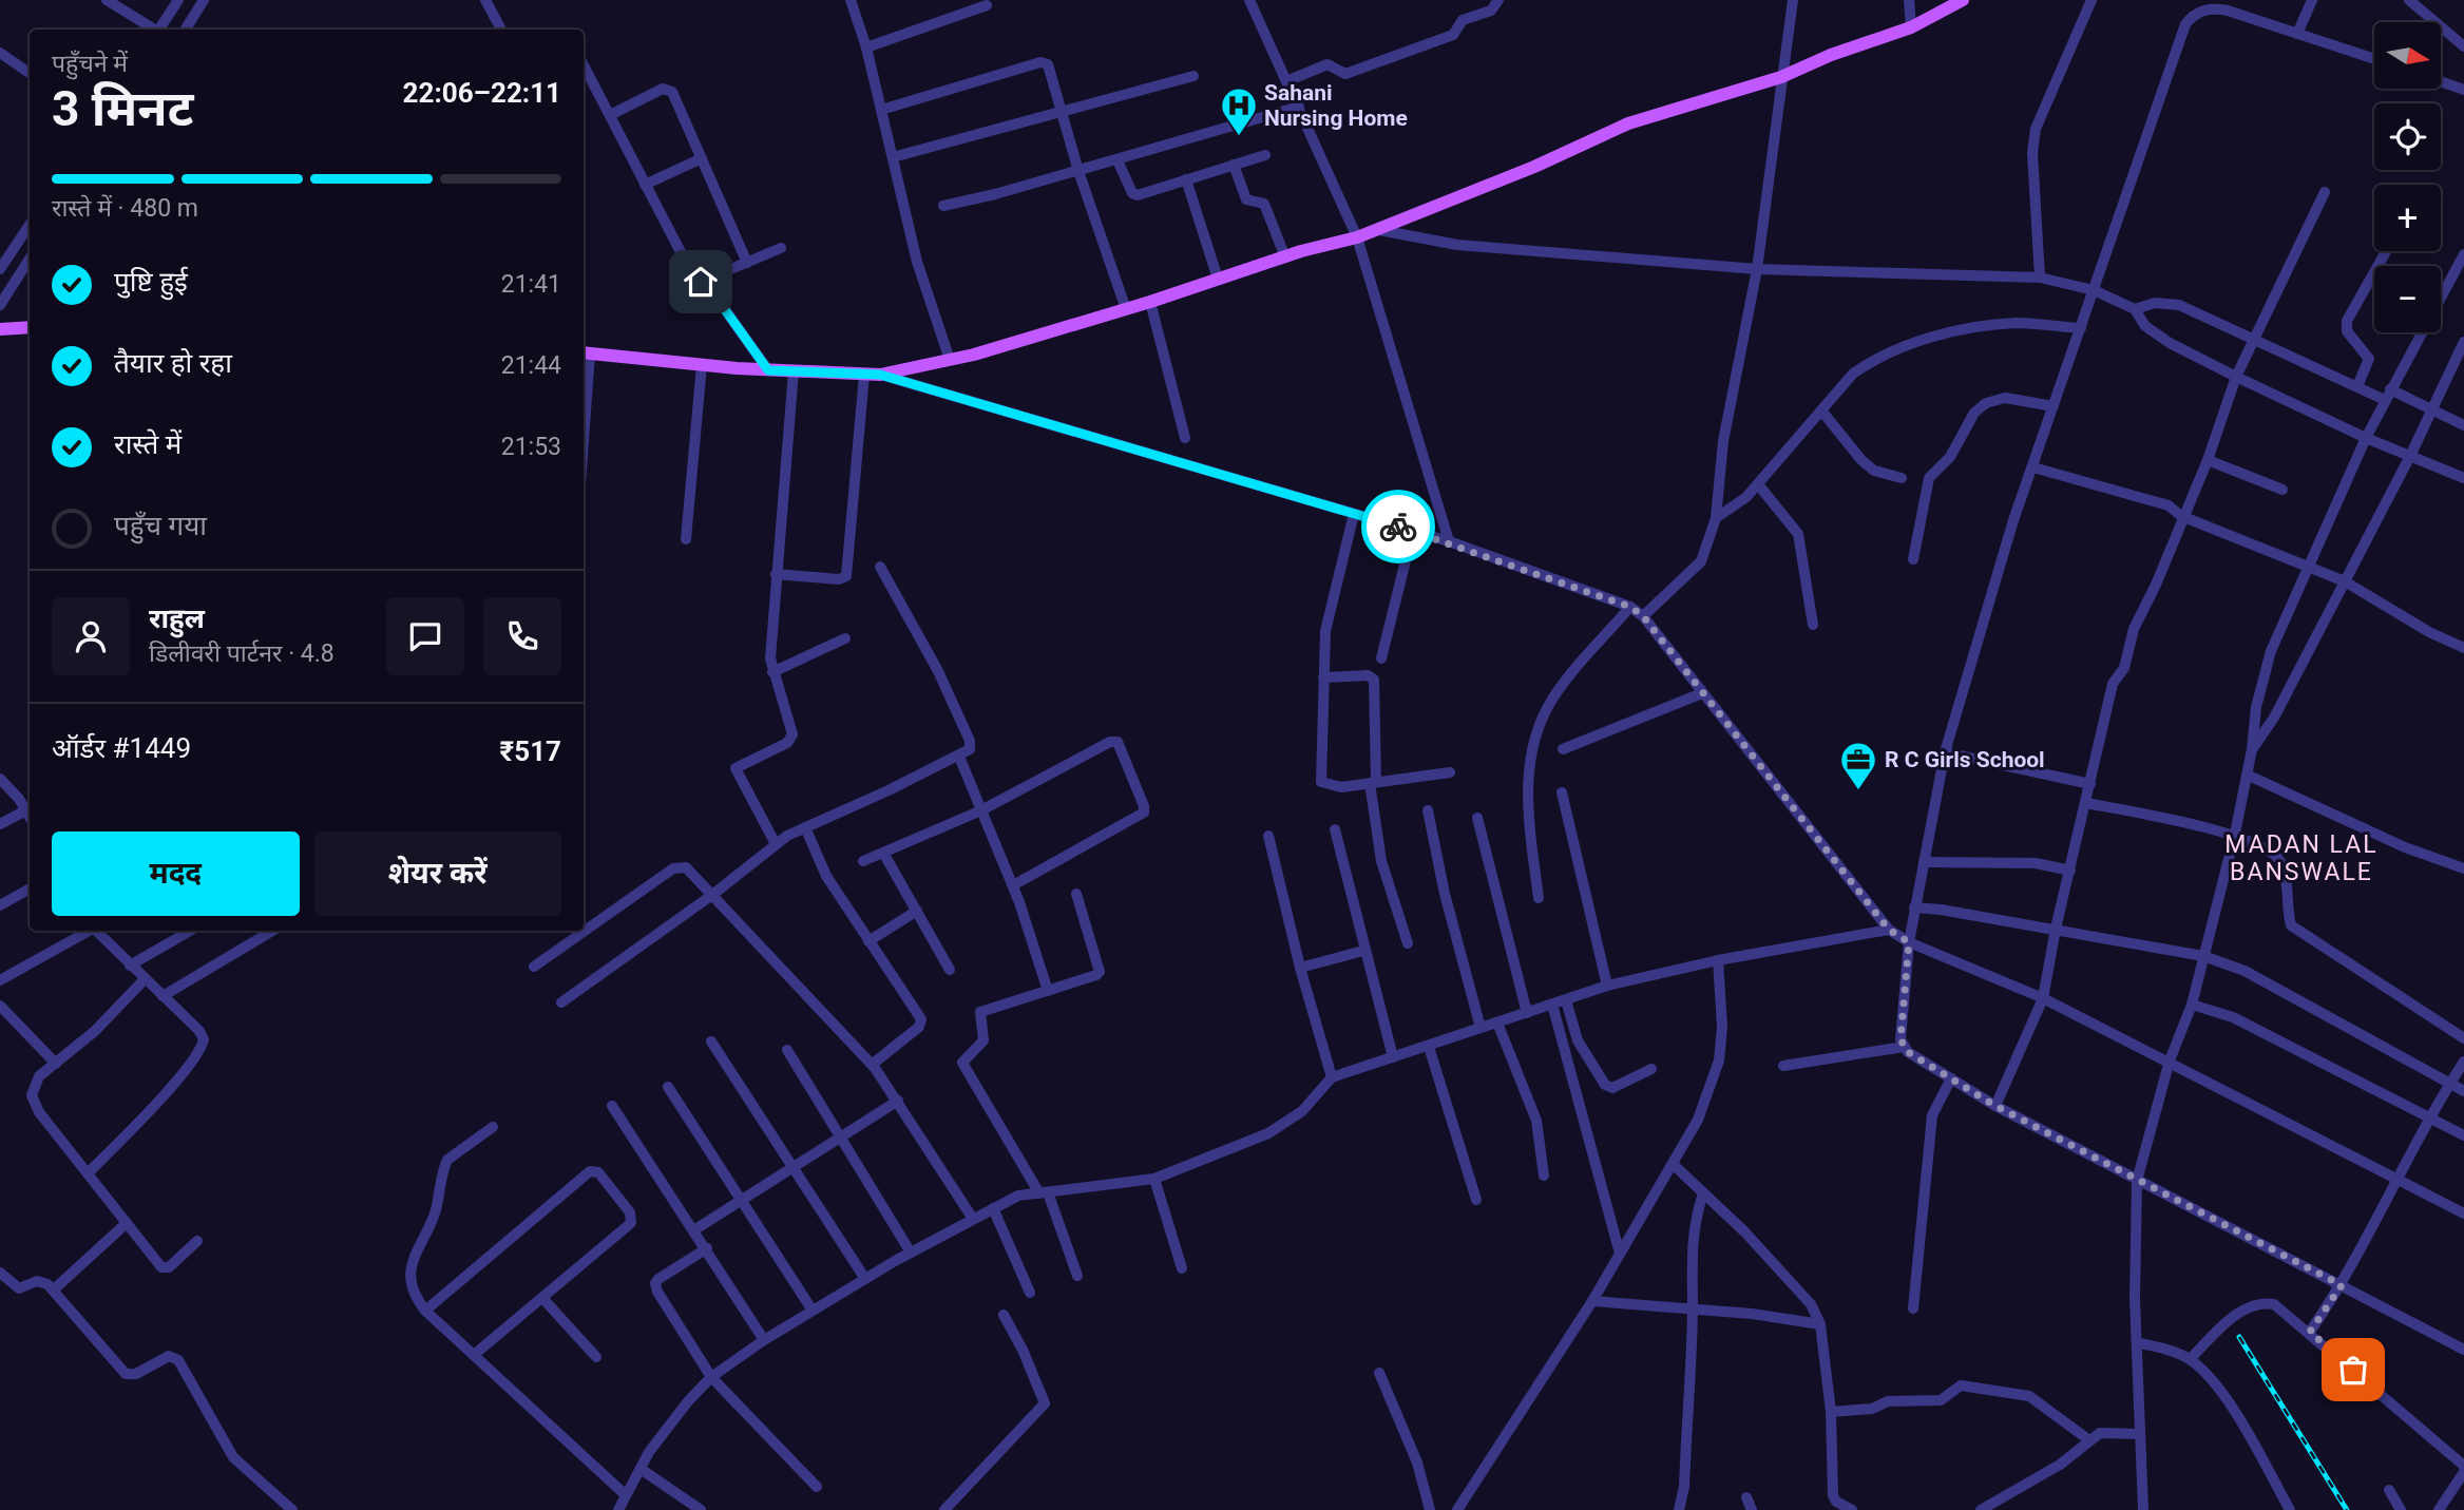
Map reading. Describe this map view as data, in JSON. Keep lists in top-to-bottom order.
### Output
{
  "districts": ["MADAN LAL BANSWALE"],
  "places": {
    "hospital": ["Sahani Nursing Home"],
    "office": ["R C Girls School"]
  },
  "north": "right",
  "page": {
    "map_buttons": ["+", "−"],
    "heading": ["3 मिनट", "पहुँचने में", "22:06–22:11"],
    "panel": [
      "राहुल",
      "डिलीवरी पार्टनर · 4.8",
      "ऑर्डर #1449",
      "₹517"
    ],
    "bar": "रास्ते में · 480 m",
    "list": [
      ["पुष्टि हुई", "21:41"],
      ["तैयार हो रहा", "21:44"],
      ["रास्ते में", "21:53"],
      "पहुँच गया"
    ],
    "buttons": ["मदद", "शेयर करें"]
  }
}
